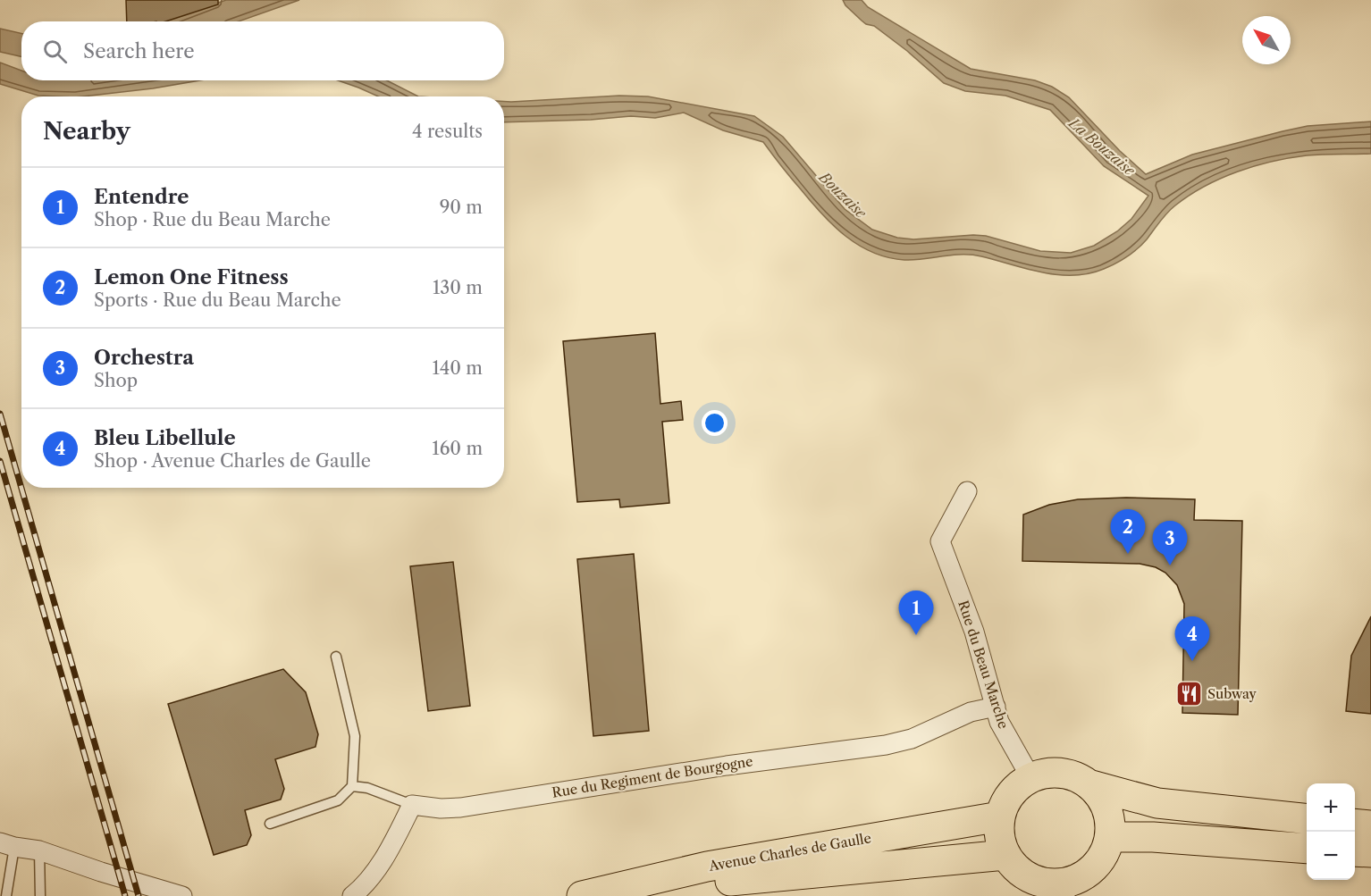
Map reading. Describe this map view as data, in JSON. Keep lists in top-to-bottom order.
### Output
{
  "streets": {
    "main road": ["Avenue Charles de Gaulle"],
    "street": ["Rue du Beau Marche", "Rue du Regiment de Bourgogne"]
  },
  "crossings": [
    ["Rue du Beau Marche", "Rue du Regiment de Bourgogne"],
    ["Rue du Beau Marche", "Avenue Charles de Gaulle"]
  ],
  "water": ["La Bouzaise", "Bouzaise"],
  "places": {
    "restaurant": ["Subway"]
  },
  "north": "top left",
  "page": {
    "search": "Search here",
    "heading": ["Nearby", "4 results"],
    "list": [
      {
        "mark": "1",
        "name": "Entendre",
        "note": "Shop · Rue du Beau Marche",
        "value": "90 m"
      },
      {
        "mark": "2",
        "name": "Lemon One Fitness",
        "note": "Sports · Rue du Beau Marche",
        "value": "130 m"
      },
      {
        "mark": "3",
        "name": "Orchestra",
        "note": "Shop",
        "value": "140 m"
      },
      {
        "mark": "4",
        "name": "Bleu Libellule",
        "note": "Shop · Avenue Charles de Gaulle",
        "value": "160 m"
      }
    ],
    "pins": [
      "2",
      "3",
      "1",
      "4"
    ],
    "map_buttons": ["+", "−"]
  }
}
